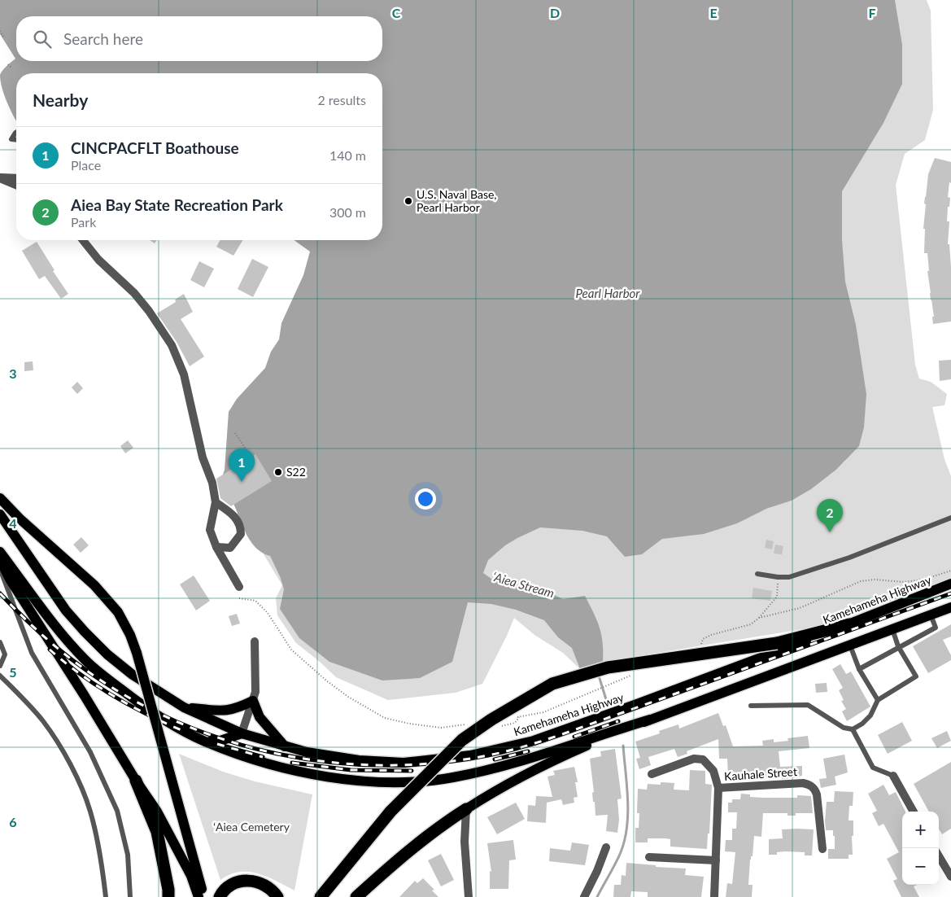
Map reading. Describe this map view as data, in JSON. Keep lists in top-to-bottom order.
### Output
{
  "streets": {
    "main road": ["Kamehameha Highway"],
    "street": ["Kauhale Street"]
  },
  "water": ["Pearl Harbor", "ʻAiea Stream"],
  "parks": ["ʻAiea Cemetery"],
  "places": ["U.S. Naval Base, Pearl Harbor", "S22"],
  "page": {
    "search": "Search here",
    "heading": ["Nearby", "2 results"],
    "list": [
      {
        "mark": "1",
        "name": "CINCPACFLT Boathouse",
        "note": "Place",
        "value": "140 m"
      },
      {
        "mark": "2",
        "name": "Aiea Bay State Recreation Park",
        "note": "Park",
        "value": "300 m"
      }
    ],
    "pins": ["1", "2"],
    "map_buttons": ["+", "−"]
  },
  "grid": {
    "columns": [
      "C",
      "D",
      "E",
      "F"
    ],
    "rows": [
      "3",
      "4",
      "5",
      "6"
    ]
  }
}
